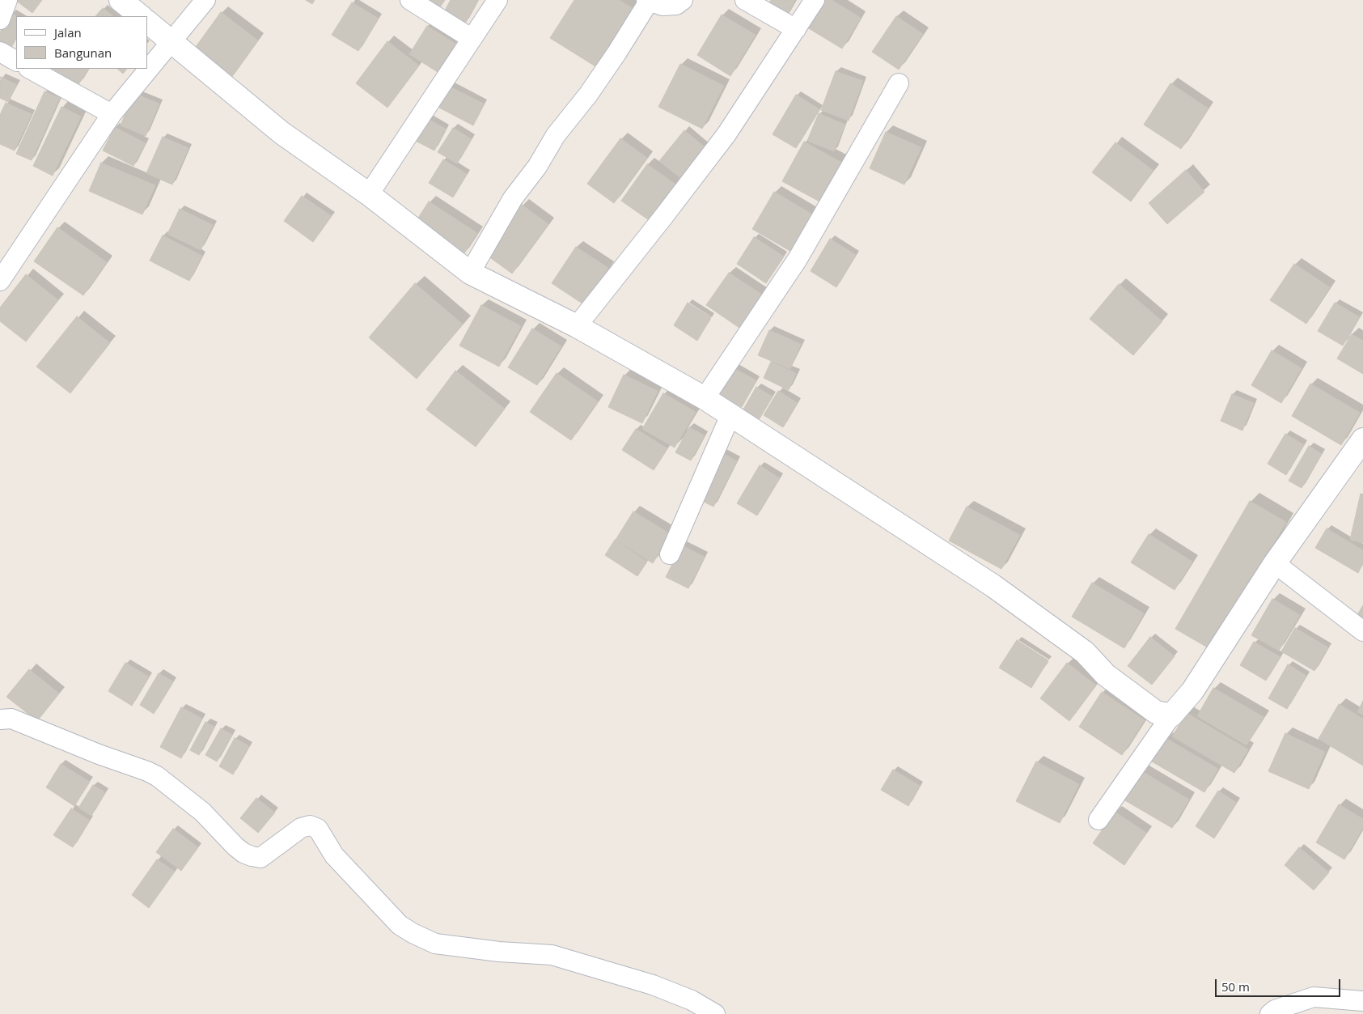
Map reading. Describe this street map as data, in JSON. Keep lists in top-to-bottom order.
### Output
{
  "legend": ["Jalan", "Bangunan"],
  "scale_bar": "50 m"
}
